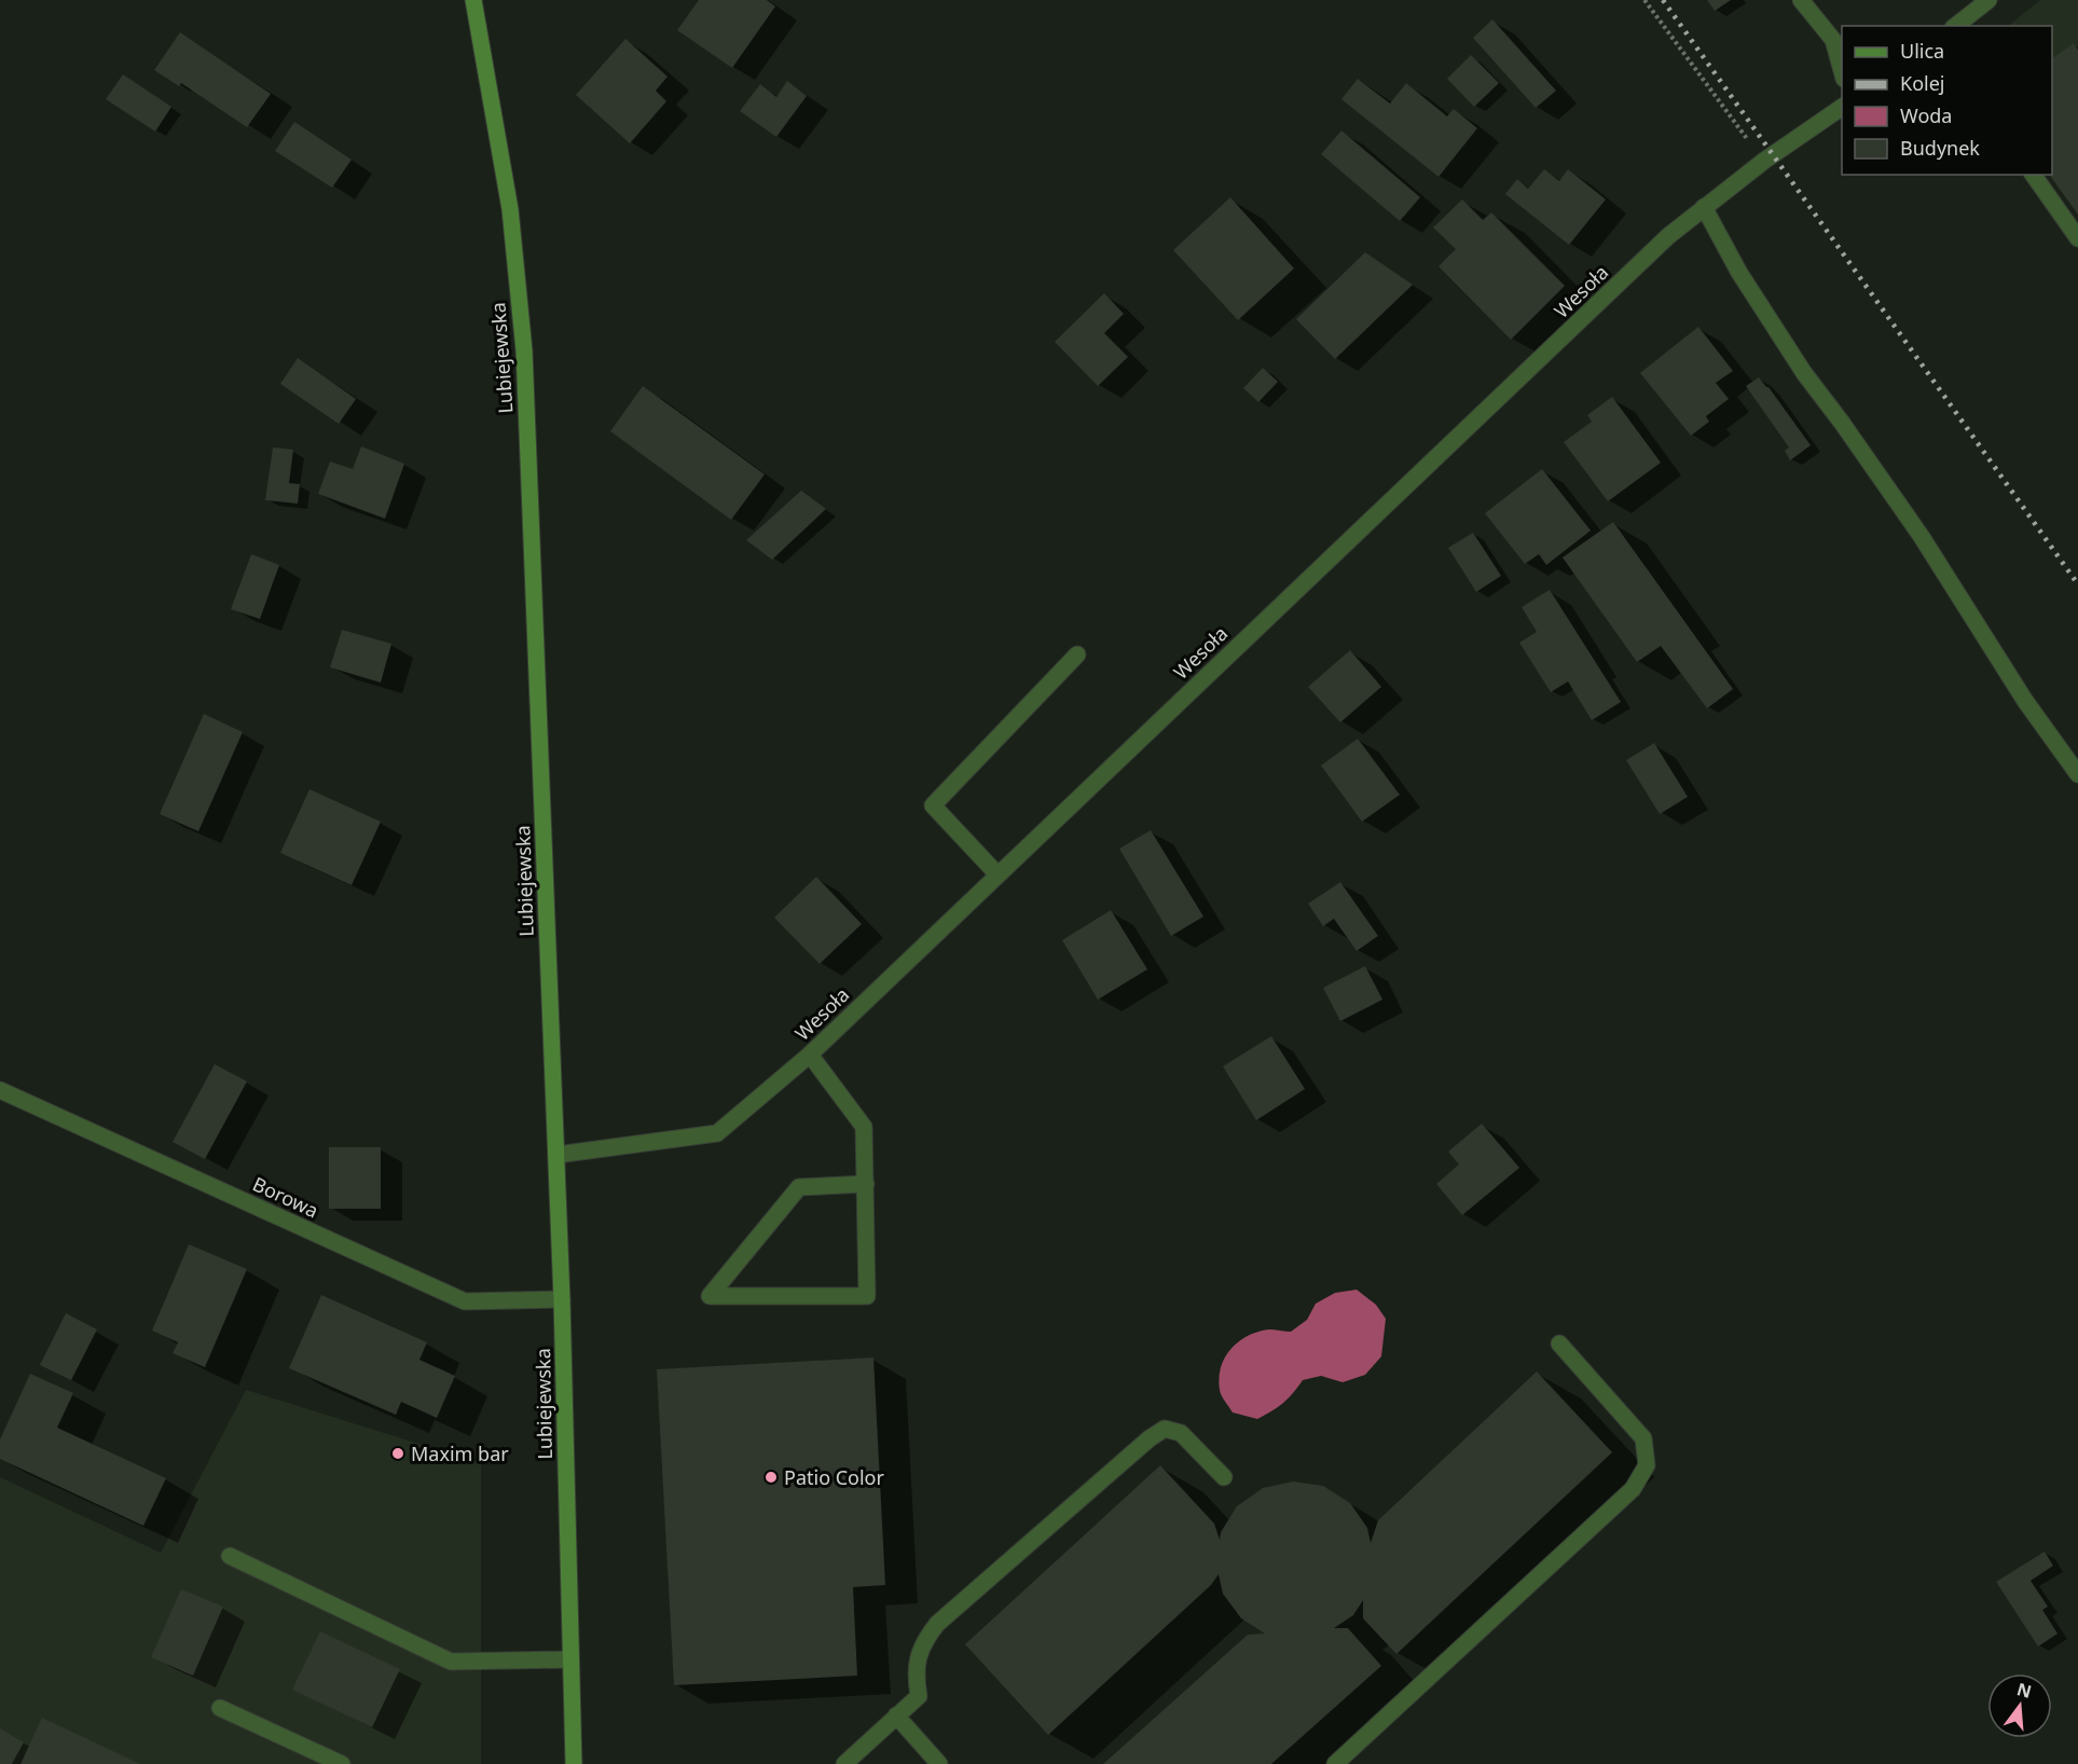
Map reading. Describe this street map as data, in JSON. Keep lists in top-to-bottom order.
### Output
{
  "streets": {
    "main road": ["Lubiejewska"],
    "street": ["Wesoła", "Borowa"]
  },
  "crossings": [
    ["Wesoła", "Lubiejewska"],
    ["Lubiejewska", "Borowa"]
  ],
  "places": ["Maxim bar", "Patio Color"],
  "legend": [
    "Ulica",
    "Kolej",
    "Woda",
    "Budynek"
  ],
  "north": "top"
}
